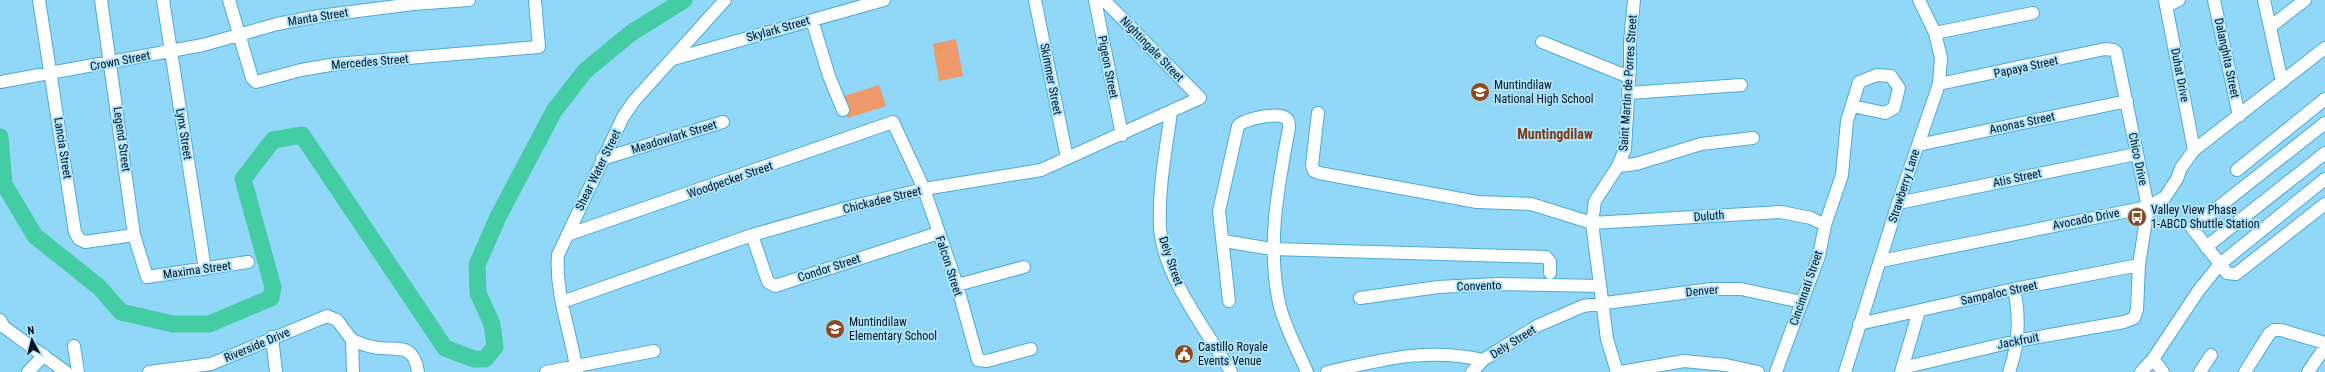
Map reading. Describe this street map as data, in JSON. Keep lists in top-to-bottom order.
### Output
{
  "streets": {
    "street": [
      "Manta Street",
      "Skylark Street",
      "Nightingale Street",
      "Dalanghita Street",
      "Crown Street",
      "Mercedes Street",
      "Pigeon Street",
      "Papaya Street",
      "Duhat Drive",
      "Skimmer Street",
      "Saint Martin de Porres Street",
      "Anonas Street",
      "Lynx Street",
      "Meadowlark Street",
      "Legend Street",
      "Lancia Street",
      "Chico Drive",
      "Shear Water Street",
      "Atis Street",
      "Woodpecker Street",
      "Strawberry Lane",
      "Chickadee Street",
      "Duluth",
      "Avocado Drive",
      "Dely Street",
      "Falcon Street",
      "Condor Street",
      "Maxima Street",
      "Convento",
      "Cincinnati Street",
      "Denver",
      "Sampaloc Street",
      "Jackfruit",
      "Riverside Drive"
    ]
  },
  "crossings": [
    ["Manta Street", "Crown Street"],
    ["Manta Street", "Mercedes Street"],
    ["Skylark Street", "Shear Water Street"],
    ["Nightingale Street", "Chickadee Street"],
    ["Dalanghita Street", "Avocado Drive"],
    ["Crown Street", "Mercedes Street"],
    ["Crown Street", "Lynx Street"],
    ["Crown Street", "Legend Street"],
    ["Crown Street", "Lancia Street"],
    ["Pigeon Street", "Chickadee Street"],
    ["Papaya Street", "Chico Drive"],
    ["Papaya Street", "Strawberry Lane"],
    ["Duhat Drive", "Avocado Drive"],
    ["Skimmer Street", "Chickadee Street"],
    ["Saint Martin de Porres Street", "Duluth"],
    ["Saint Martin de Porres Street", "Dely Street"],
    ["Saint Martin de Porres Street", "Convento"],
    ["Saint Martin de Porres Street", "Denver"],
    ["Anonas Street", "Chico Drive"],
    ["Anonas Street", "Strawberry Lane"],
    ["Lynx Street", "Maxima Street"],
    ["Meadowlark Street", "Shear Water Street"],
    ["Legend Street", "Lancia Street"],
    ["Legend Street", "Maxima Street"],
    ["Chico Drive", "Atis Street"],
    ["Chico Drive", "Avocado Drive"],
    ["Chico Drive", "Sampaloc Street"],
    ["Chico Drive", "Jackfruit"],
    ["Shear Water Street", "Woodpecker Street"],
    ["Shear Water Street", "Chickadee Street"],
    ["Atis Street", "Strawberry Lane"],
    ["Woodpecker Street", "Falcon Street"],
    ["Strawberry Lane", "Avocado Drive"],
    ["Strawberry Lane", "Sampaloc Street"],
    ["Chickadee Street", "Dely Street"],
    ["Chickadee Street", "Falcon Street"],
    ["Chickadee Street", "Condor Street"],
    ["Duluth", "Cincinnati Street"],
    ["Dely Street", "Denver"],
    ["Falcon Street", "Condor Street"],
    ["Cincinnati Street", "Denver"]
  ],
  "districts": ["Muntingdilaw"],
  "places": {
    "school or university": ["Muntindilaw National High School", "Muntindilaw Elementary School"],
    "bus stop": ["Valley View Phase 1-ABCD Shuttle Station"],
    "public building": ["Castillo Royale Events Venue"]
  },
  "north": "top"
}
